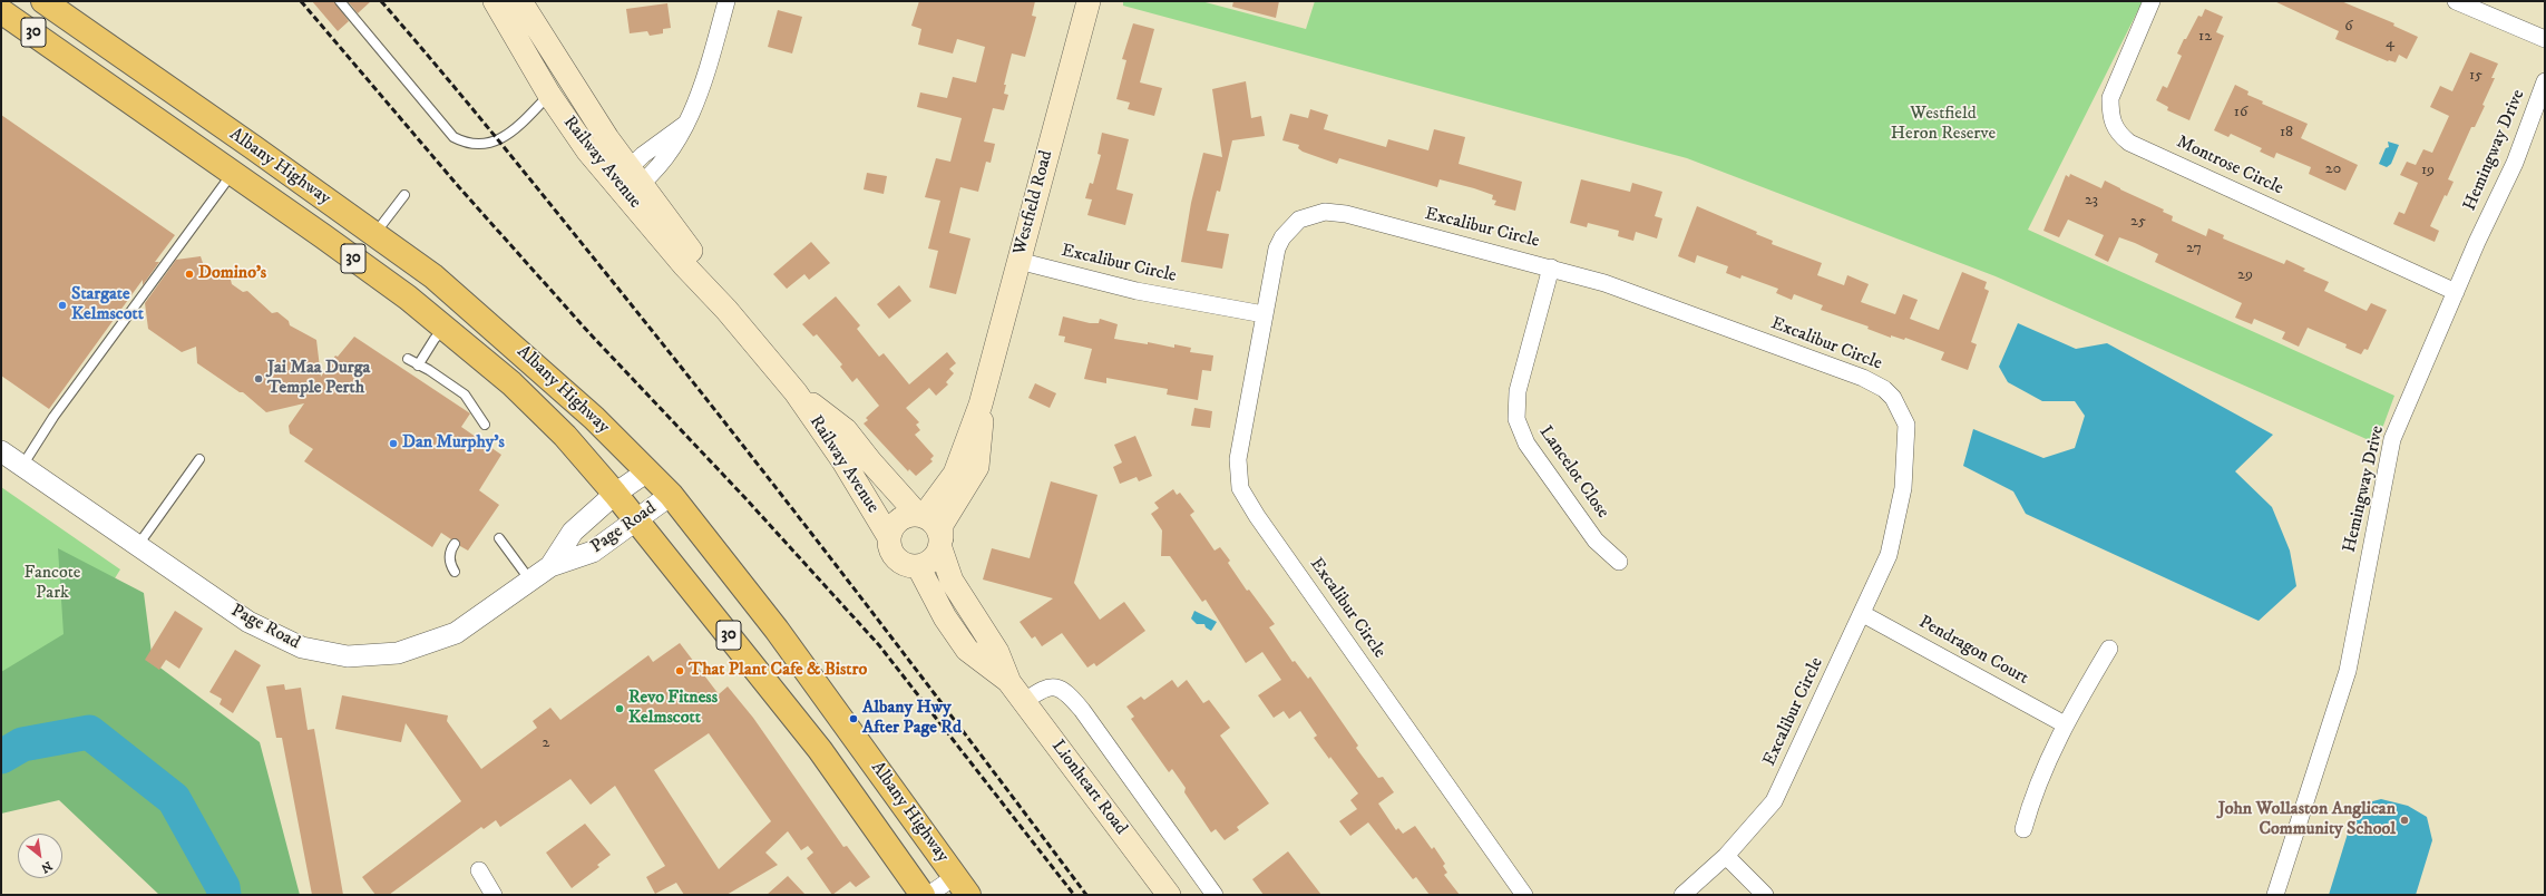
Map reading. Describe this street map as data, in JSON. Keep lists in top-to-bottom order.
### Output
{
  "streets": {
    "highway": ["30", "Albany Highway"],
    "main road": ["Railway Avenue", "Westfield Road", "Lionheart Road"],
    "street": [
      "Hemingway Drive",
      "Montrose Circle",
      "Excalibur Circle",
      "Lancelot Close",
      "Page Road",
      "Pendragon Court"
    ]
  },
  "crossings": [
    ["Hemingway Drive", "Montrose Circle"],
    ["Railway Avenue", "Westfield Road"],
    ["Railway Avenue", "Lionheart Road"],
    ["Albany Highway", "Page Road"],
    ["Westfield Road", "Excalibur Circle"],
    ["Westfield Road", "Lionheart Road"],
    ["Excalibur Circle", "Lancelot Close"],
    ["Excalibur Circle", "Pendragon Court"]
  ],
  "parks": ["Westfield Heron Reserve", "Fancote Park"],
  "places": [
    "Domino's",
    "Stargate Kelmscott",
    "Jai Maa Durga Temple Perth",
    "Dan Murphy's",
    "That Plant Cafe & Bistro",
    "Revo Fitness Kelmscott",
    "Albany Hwy After Page Rd",
    "John Wollaston Anglican Community School"
  ],
  "house_numbers": [
    "6",
    "12",
    "4",
    "15",
    "16",
    "18",
    "20",
    "19",
    "23",
    "25",
    "27",
    "29",
    "2"
  ],
  "north": "bottom right"
}
